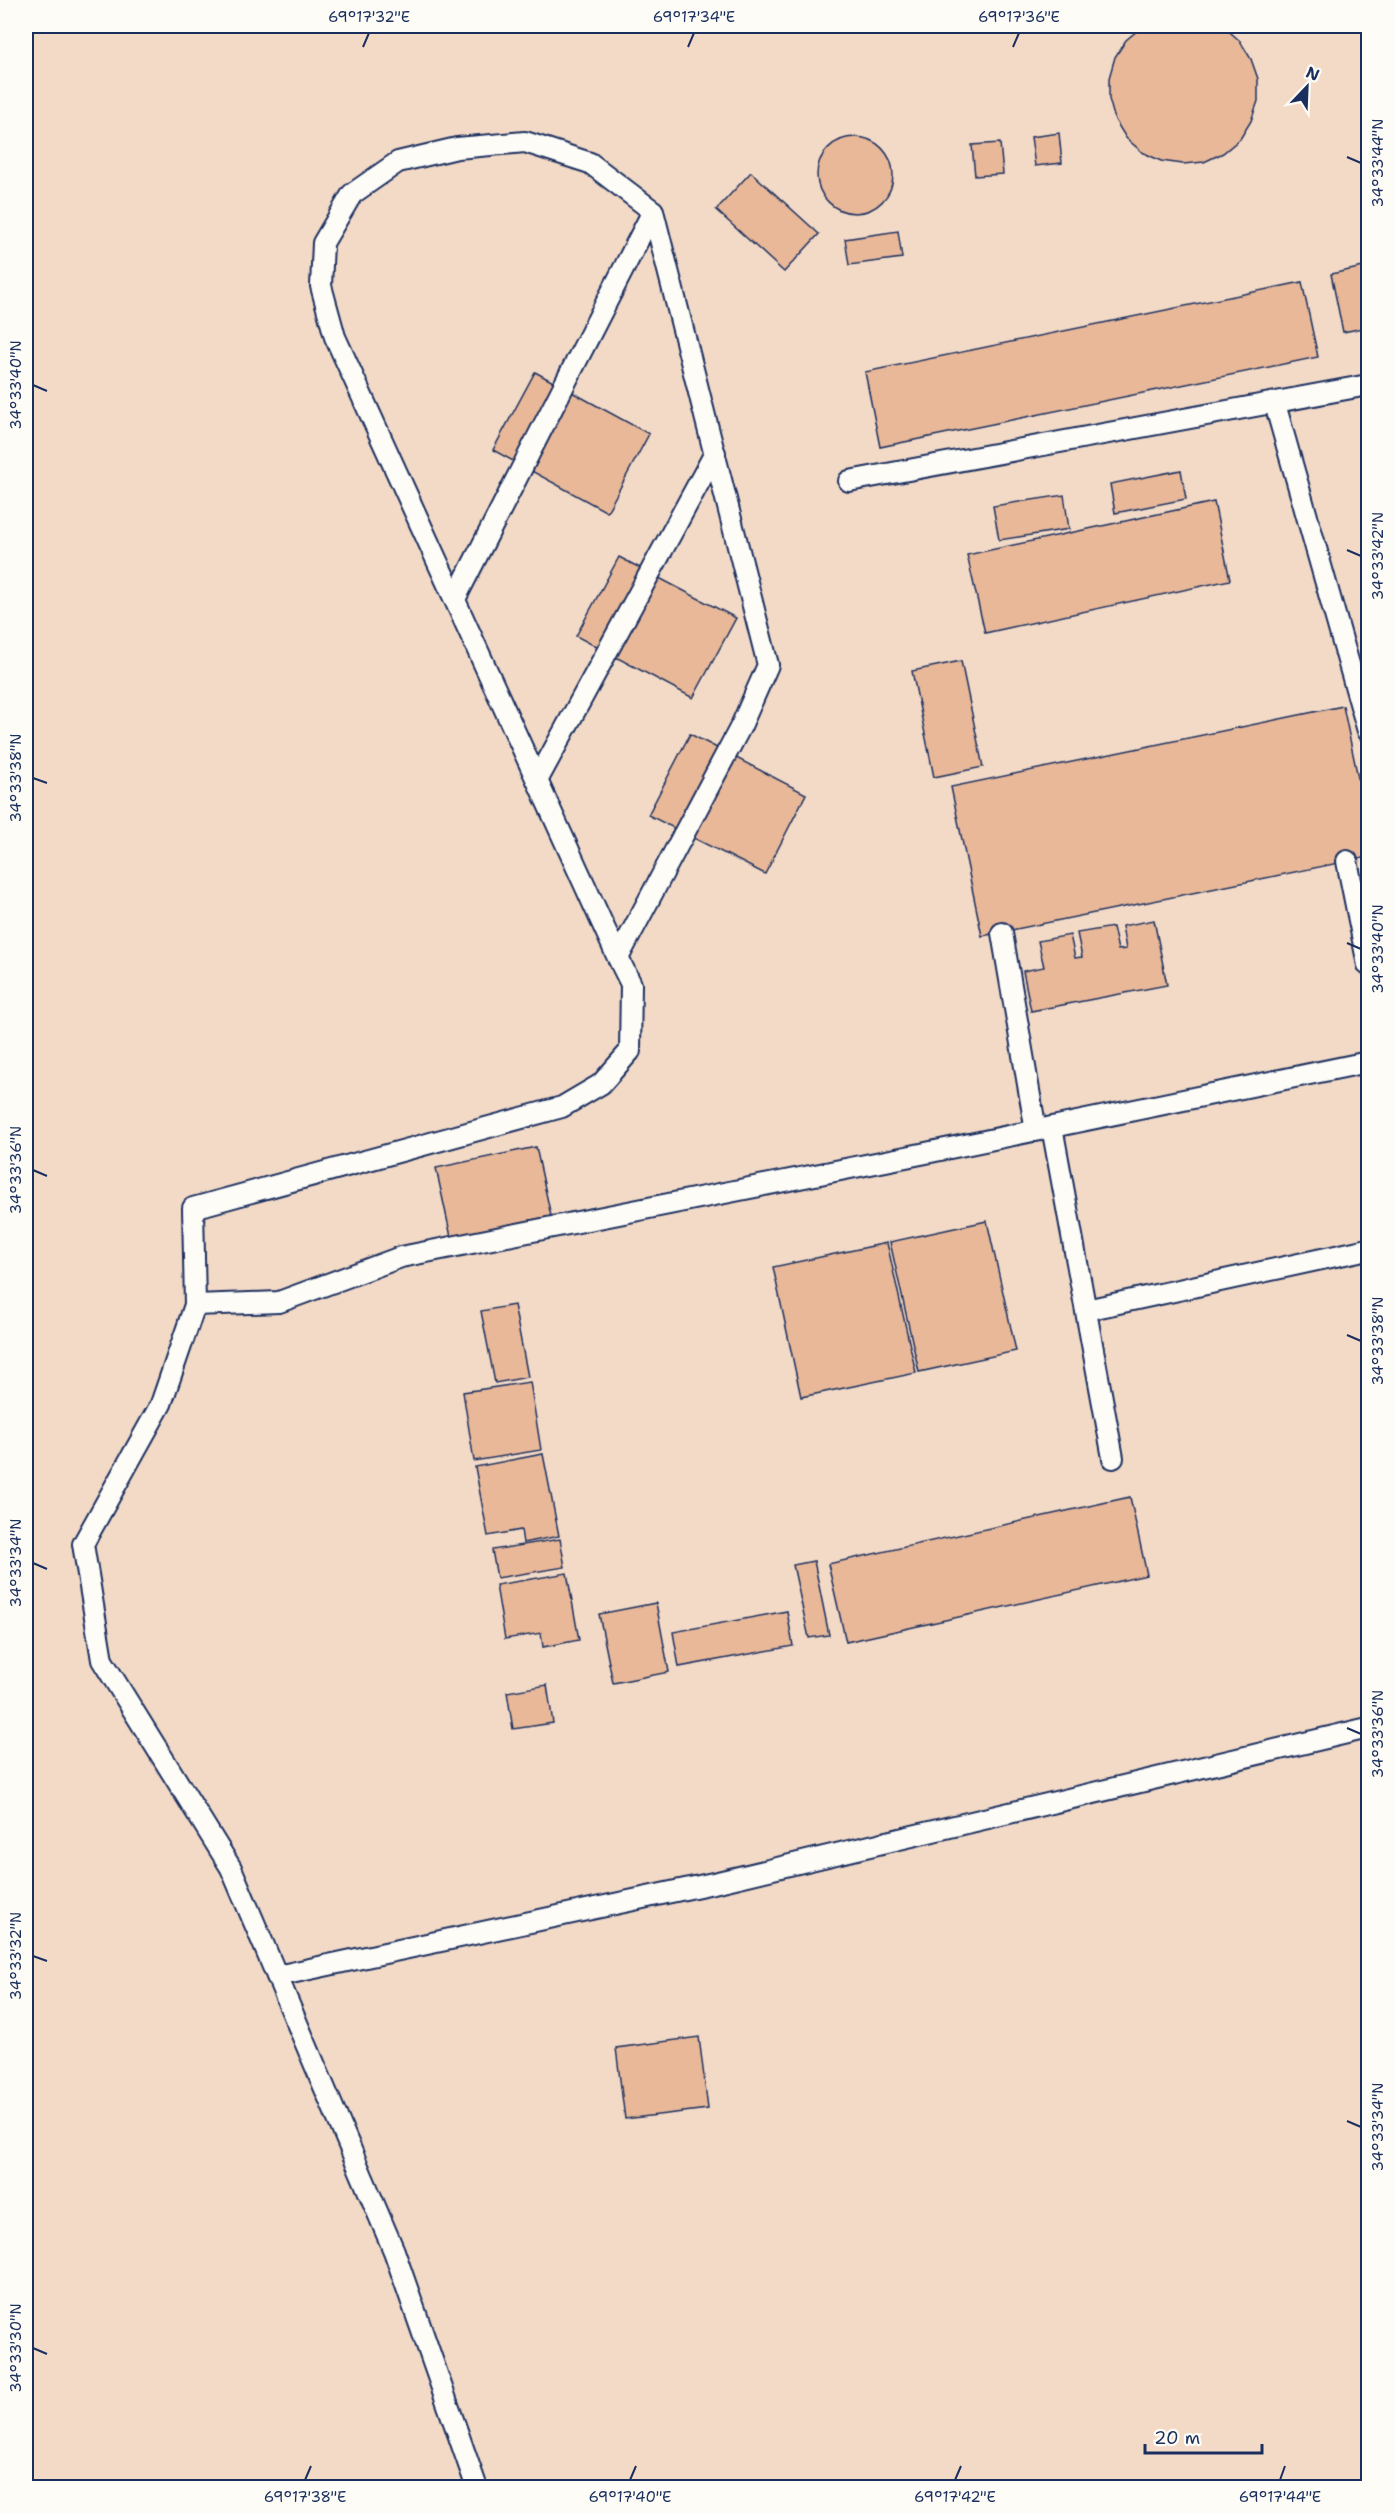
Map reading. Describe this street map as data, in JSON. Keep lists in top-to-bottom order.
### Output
{
  "scale_bar": "20 m",
  "north": "top right",
  "coordinates": [
    "69°17'32\"E",
    "69°17'34\"E",
    "69°17'36\"E",
    "34°33'44\"N",
    "34°33'40\"N",
    "34°33'42\"N",
    "34°33'38\"N",
    "34°33'36\"N",
    "34°33'34\"N",
    "34°33'32\"N",
    "34°33'30\"N",
    "69°17'38\"E",
    "69°17'40\"E",
    "69°17'42\"E",
    "69°17'44\"E"
  ]
}
